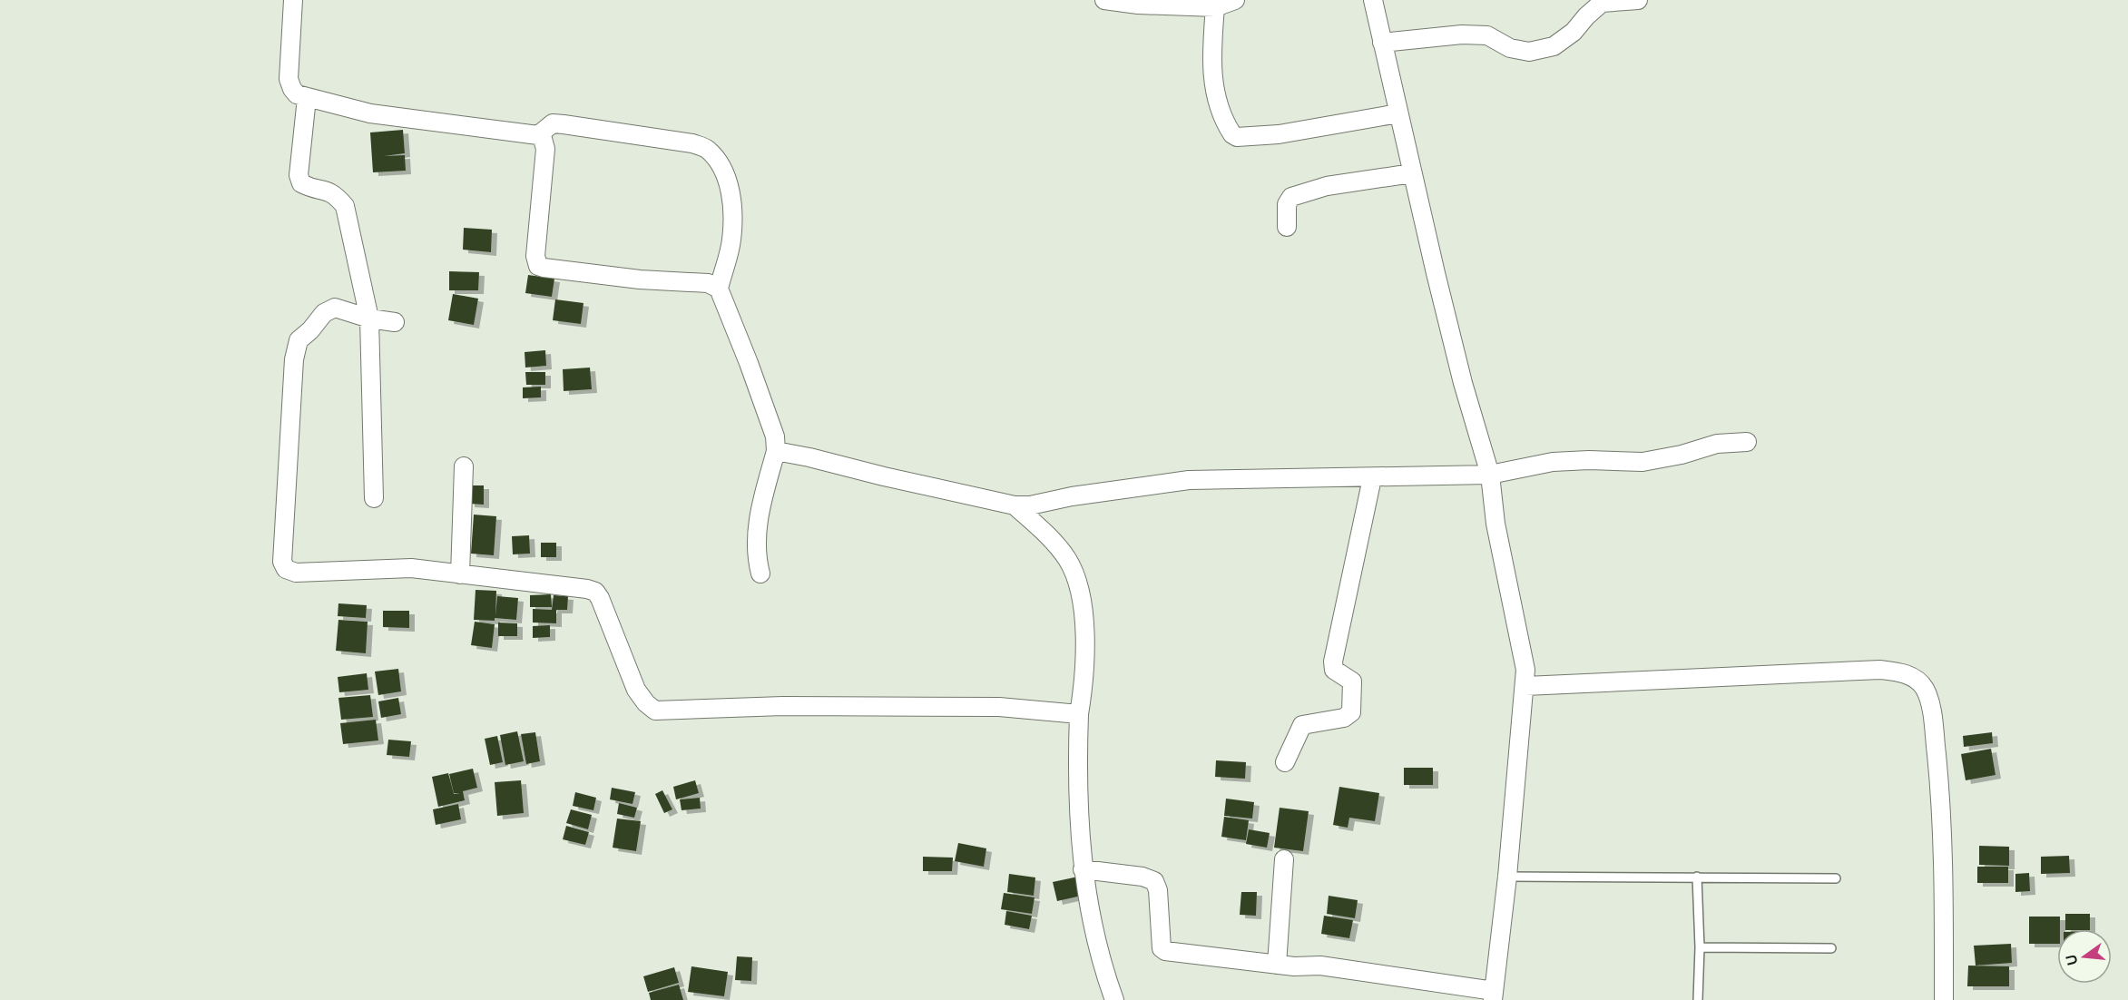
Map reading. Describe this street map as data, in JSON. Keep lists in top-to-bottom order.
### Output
{
  "north": "left"
}
